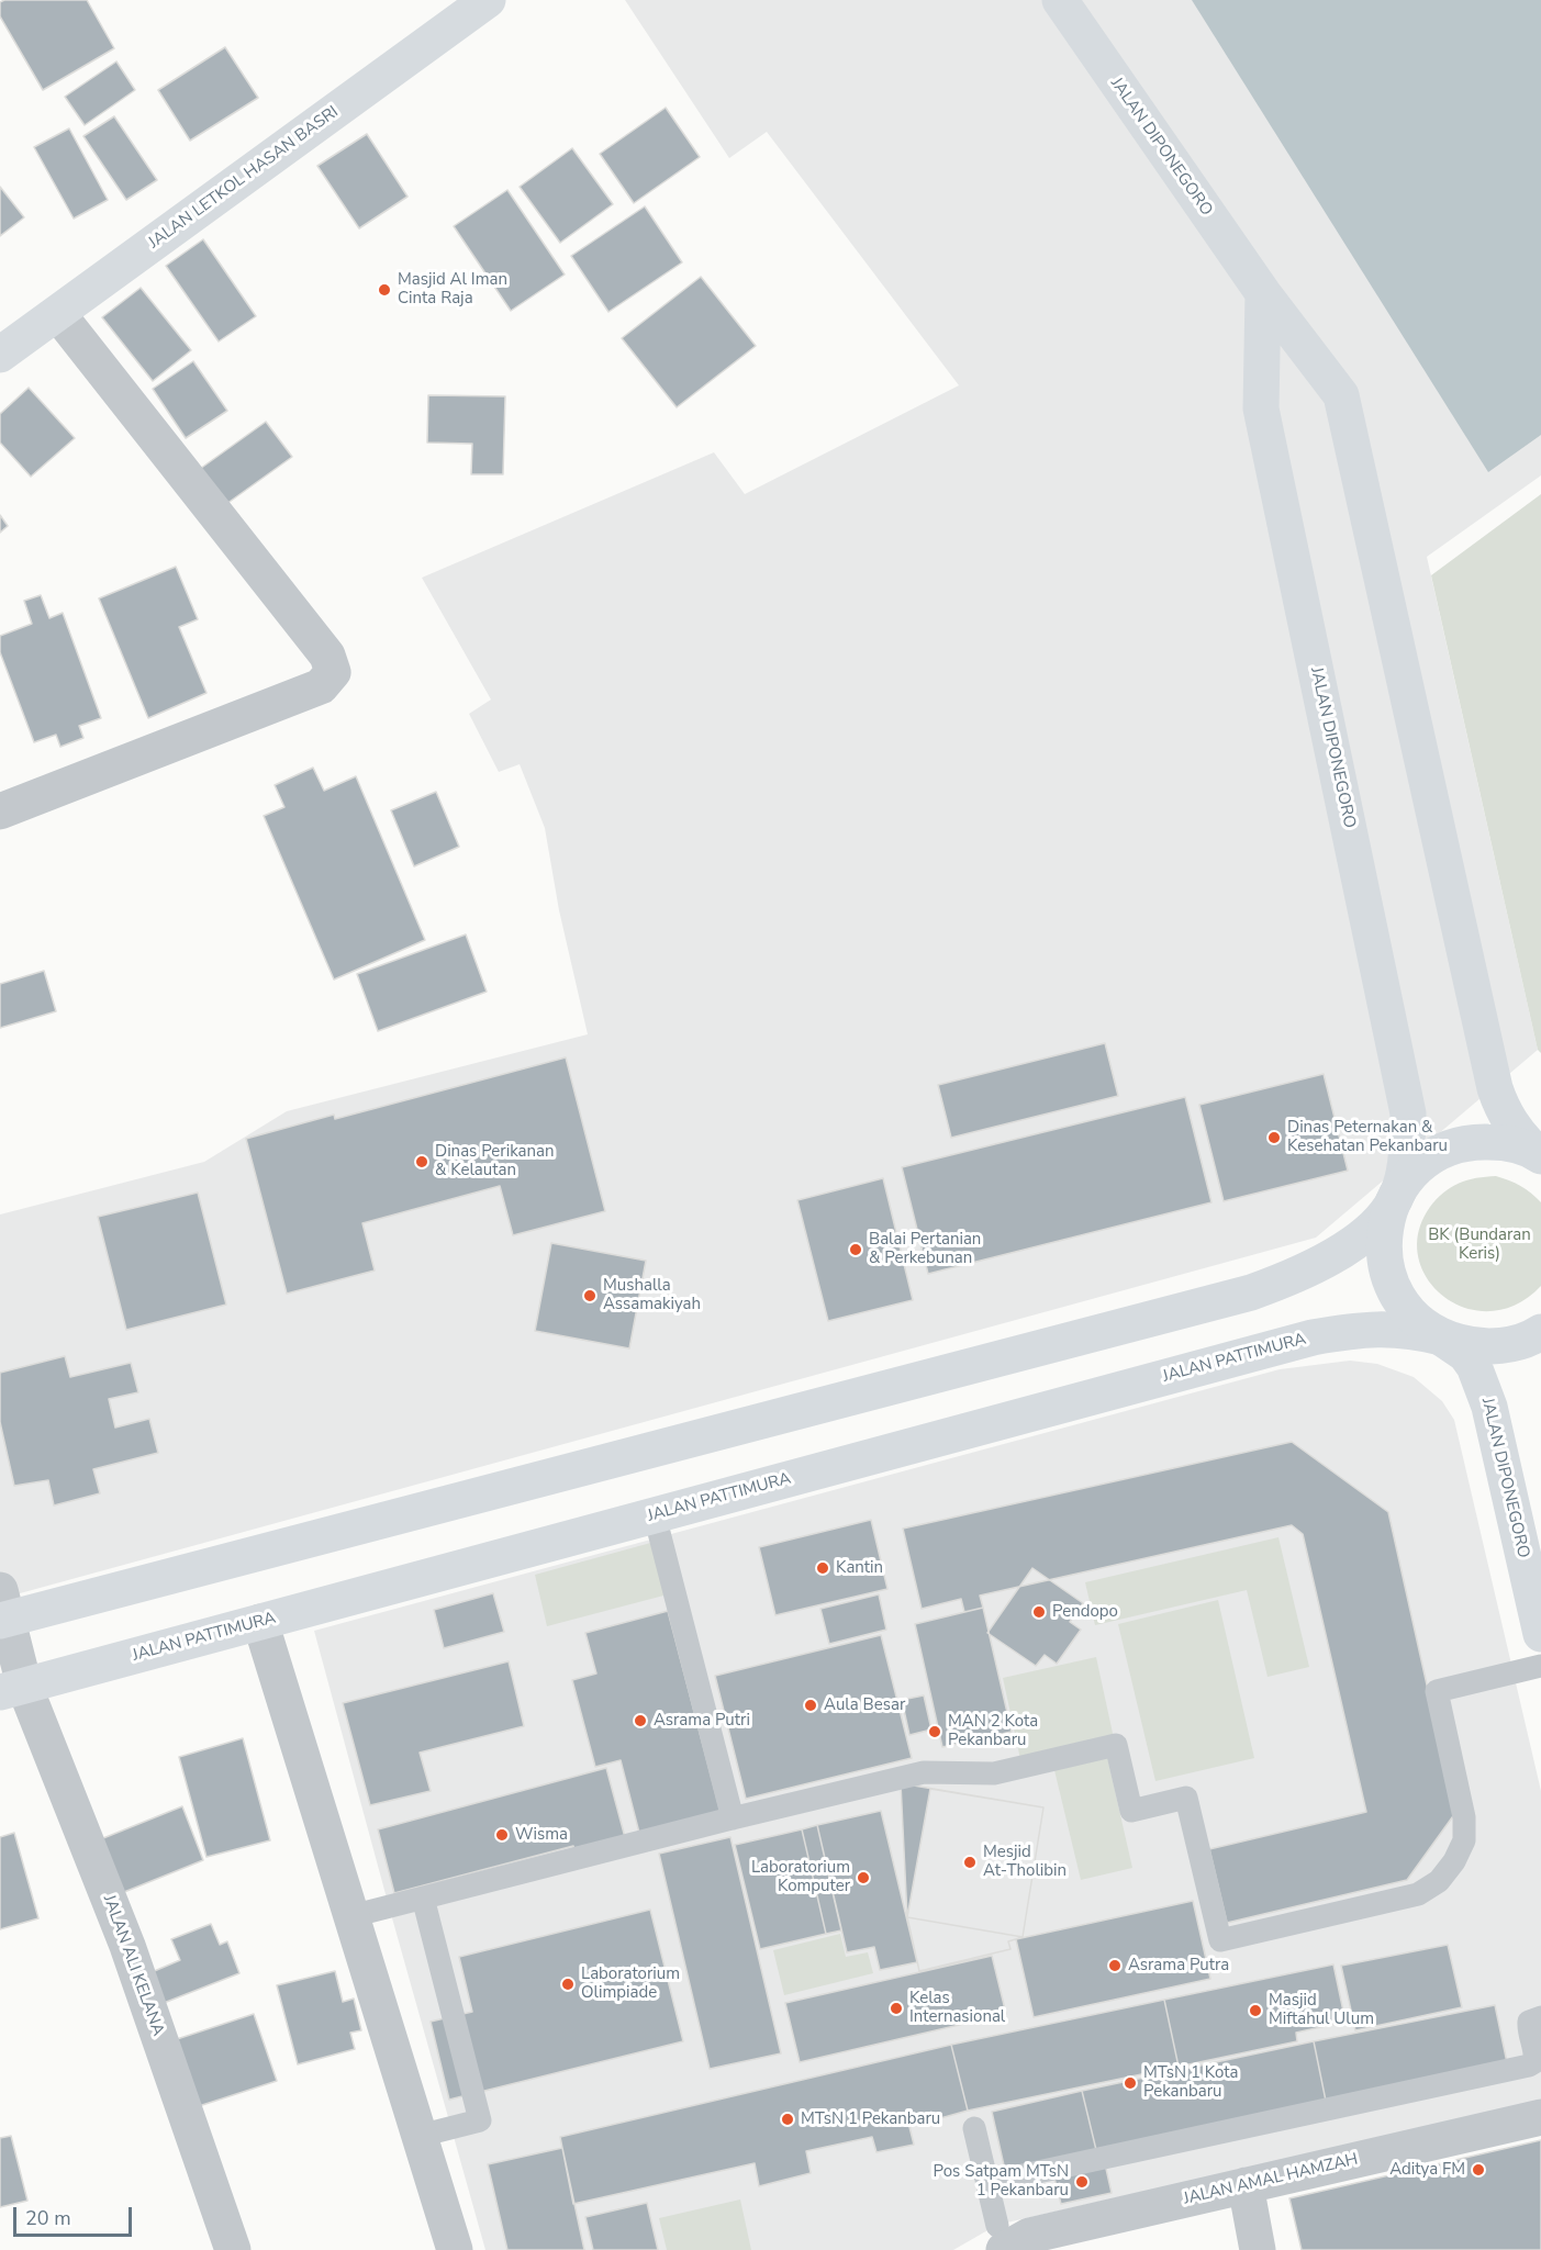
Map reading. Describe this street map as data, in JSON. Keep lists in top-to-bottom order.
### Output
{
  "streets": {
    "main road": ["JALAN DIPONEGORO", "JALAN LETKOL HASAN BASRI", "JALAN PATTIMURA"],
    "street": ["JALAN ALI KELANA", "JALAN AMAL HAMZAH"]
  },
  "crossings": [
    ["JALAN DIPONEGORO", "JALAN PATTIMURA"],
    ["JALAN PATTIMURA", "JALAN ALI KELANA"]
  ],
  "parks": ["BK (Bundaran Keris)"],
  "places": [
    "Masjid Al Iman Cinta Raja",
    "Dinas Peternakan & Kesehatan Pekanbaru",
    "Dinas Perikanan & Kelautan",
    "Balai Pertanian & Perkebunan",
    "Mushalla Assamakiyah",
    "Kantin",
    "Pendopo",
    "Aula Besar",
    "Asrama Putri",
    "MAN 2 Kota Pekanbaru",
    "Wisma",
    "Mesjid At-Tholibin",
    "Laboratorium Komputer",
    "Asrama Putra",
    "Laboratorium Olimpiade",
    "Kelas Internasional",
    "Masjid Miftahul Ulum",
    "MTsN 1 Kota Pekanbaru",
    "MTsN 1 Pekanbaru",
    "Aditya FM",
    "Pos Satpam MTsN 1 Pekanbaru"
  ],
  "scale_bar": "20 m"
}
